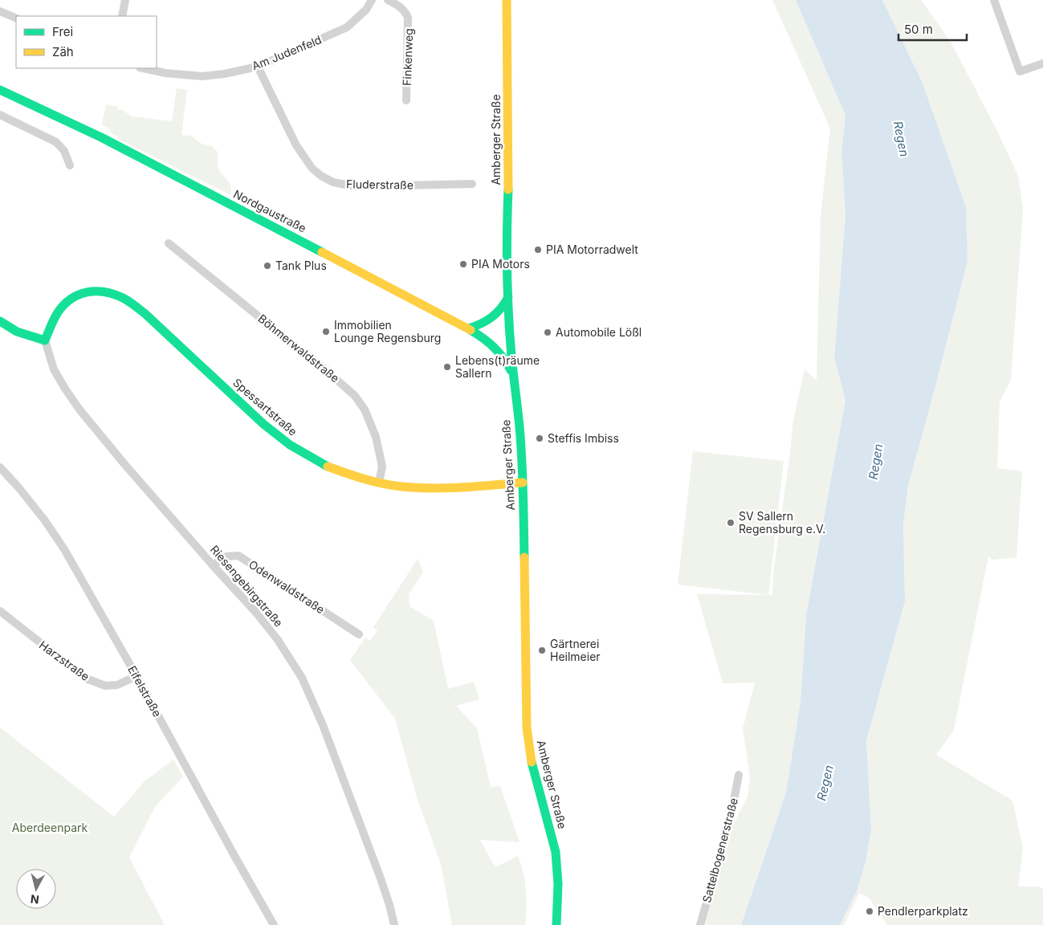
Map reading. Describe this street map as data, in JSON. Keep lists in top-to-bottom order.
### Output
{
  "streets": {
    "main road": ["Amberger Straße", "Nordgaustraße", "Spessartstraße"],
    "street": [
      "Am Judenfeld",
      "Finkenweg",
      "Fluderstraße",
      "Böhmerwaldstraße",
      "Riesengebirgstraße",
      "Odenwaldstraße",
      "Harzstraße",
      "Eifelstraße",
      "Sattelbogenerstraße"
    ]
  },
  "crossings": [
    ["Am Judenfeld", "Fluderstraße"],
    ["Amberger Straße", "Nordgaustraße"],
    ["Amberger Straße", "Spessartstraße"],
    ["Böhmerwaldstraße", "Spessartstraße"],
    ["Spessartstraße", "Riesengebirgstraße"],
    ["Riesengebirgstraße", "Odenwaldstraße"],
    ["Harzstraße", "Eifelstraße"]
  ],
  "water": ["Regen"],
  "parks": ["Aberdeenpark"],
  "places": [
    "PIA Motorradwelt",
    "PIA Motors",
    "Tank Plus",
    "Immobilien Lounge Regensburg",
    "Automobile Lößl",
    "Lebens(t)räume Sallern",
    "Steffis Imbiss",
    "SV Sallern Regensburg e.V.",
    "Gärtnerei Heilmeier",
    "Pendlerparkplatz"
  ],
  "legend": ["Frei", "Zäh"],
  "scale_bar": "50 m",
  "north": "bottom"
}
